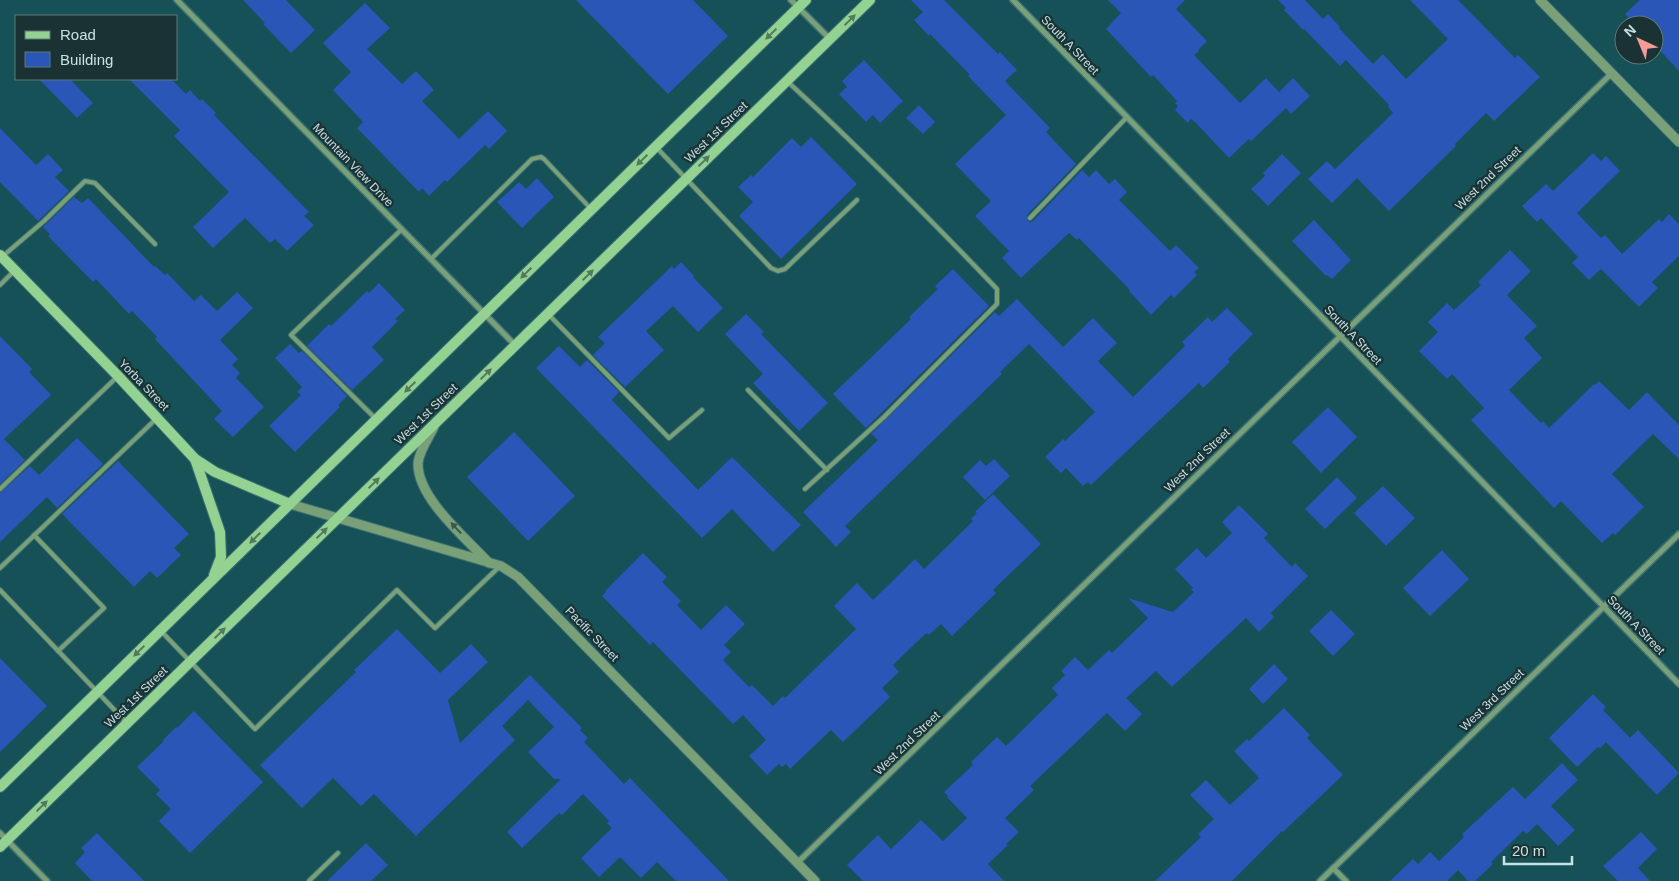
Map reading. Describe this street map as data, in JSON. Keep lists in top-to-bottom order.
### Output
{
  "streets": {
    "main road": ["West 1st Street", "Yorba Street"],
    "street": [
      "South A Street",
      "Mountain View Drive",
      "West 2nd Street",
      "Pacific Street",
      "West 3rd Street"
    ]
  },
  "crossings": [
    ["South A Street", "West 2nd Street"],
    ["South A Street", "West 3rd Street"],
    ["West 1st Street", "Mountain View Drive"],
    ["West 1st Street", "Pacific Street"],
    ["West 2nd Street", "Pacific Street"],
    ["Yorba Street", "Pacific Street"]
  ],
  "legend": ["Road", "Building"],
  "scale_bar": "20 m",
  "north": "top left"
}
